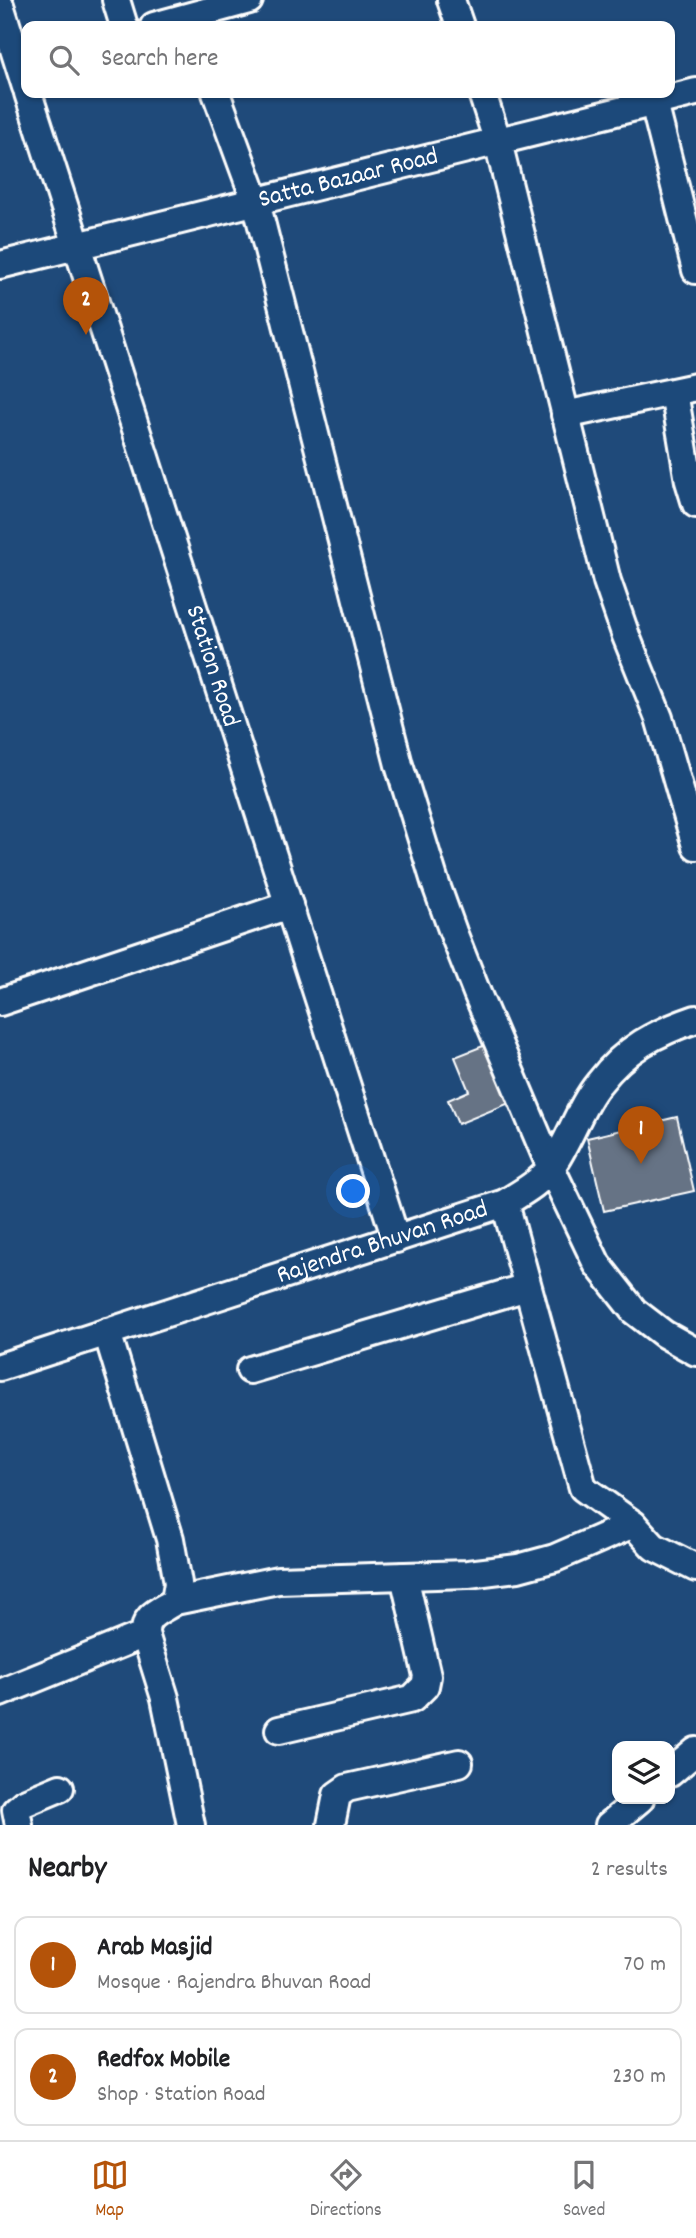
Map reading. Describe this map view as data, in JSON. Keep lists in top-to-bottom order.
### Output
{
  "streets": {
    "street": ["Satta Bazaar Road", "Station Road", "Rajendra Bhuvan Road"]
  },
  "crossings": [
    ["Satta Bazaar Road", "Station Road"],
    ["Station Road", "Rajendra Bhuvan Road"]
  ],
  "page": {
    "search": "Search here",
    "pins": ["2", "1"],
    "heading": ["Nearby", "2 results"],
    "list": [
      {
        "mark": "1",
        "name": "Arab Masjid",
        "note": "Mosque · Rajendra Bhuvan Road",
        "value": "70 m"
      },
      {
        "mark": "2",
        "name": "Redfox Mobile",
        "note": "Shop · Station Road",
        "value": "230 m"
      }
    ],
    "nav": ["Map", "Directions", "Saved"]
  }
}
